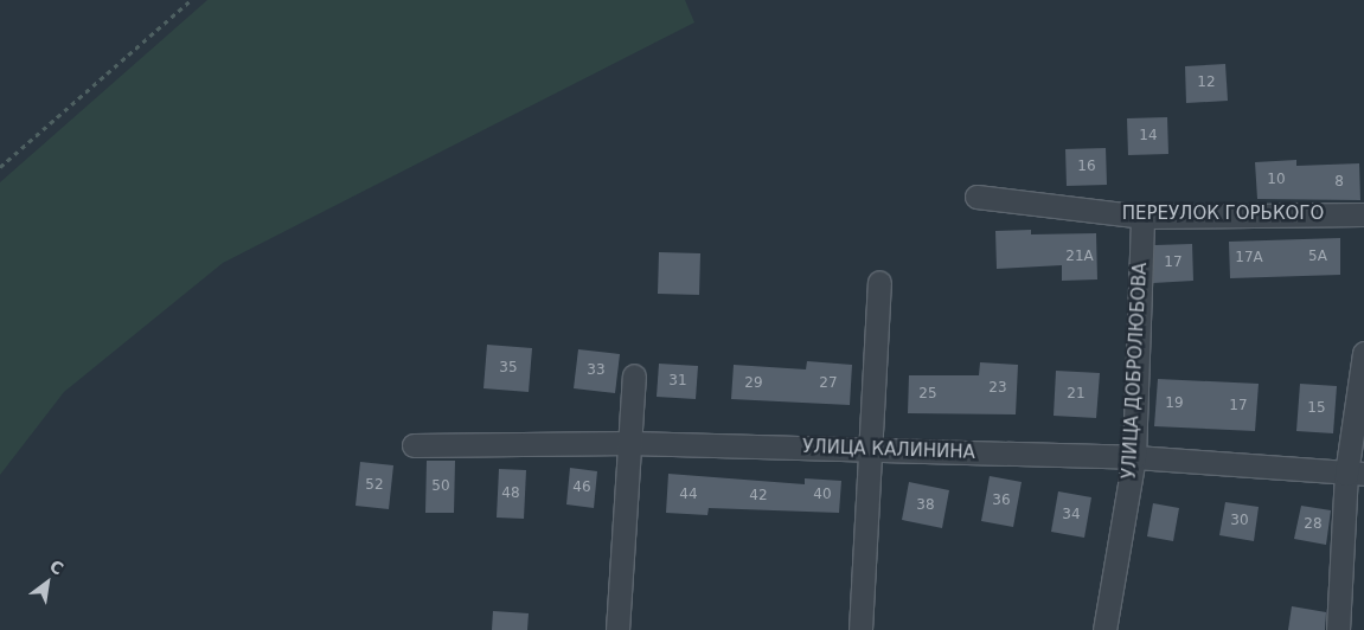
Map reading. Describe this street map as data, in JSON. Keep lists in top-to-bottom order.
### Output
{
  "streets": {
    "street": ["ПЕРЕУЛОК ГОРЬКОГО", "УЛИЦА ДОБРОЛЮБОВА", "УЛИЦА КАЛИНИНА"]
  },
  "crossings": [
    ["ПЕРЕУЛОК ГОРЬКОГО", "УЛИЦА ДОБРОЛЮБОВА"],
    ["УЛИЦА ДОБРОЛЮБОВА", "УЛИЦА КАЛИНИНА"]
  ],
  "house_numbers": [
    "12",
    "14",
    "16",
    "10",
    "8",
    "21А",
    "5А",
    "17А",
    "17",
    "35",
    "33",
    "31",
    "29",
    "27",
    "23",
    "25",
    "21",
    "19",
    "17",
    "15",
    "52",
    "50",
    "46",
    "48",
    "44",
    "40",
    "42",
    "36",
    "38",
    "34",
    "30",
    "28"
  ],
  "north": "top right"
}
